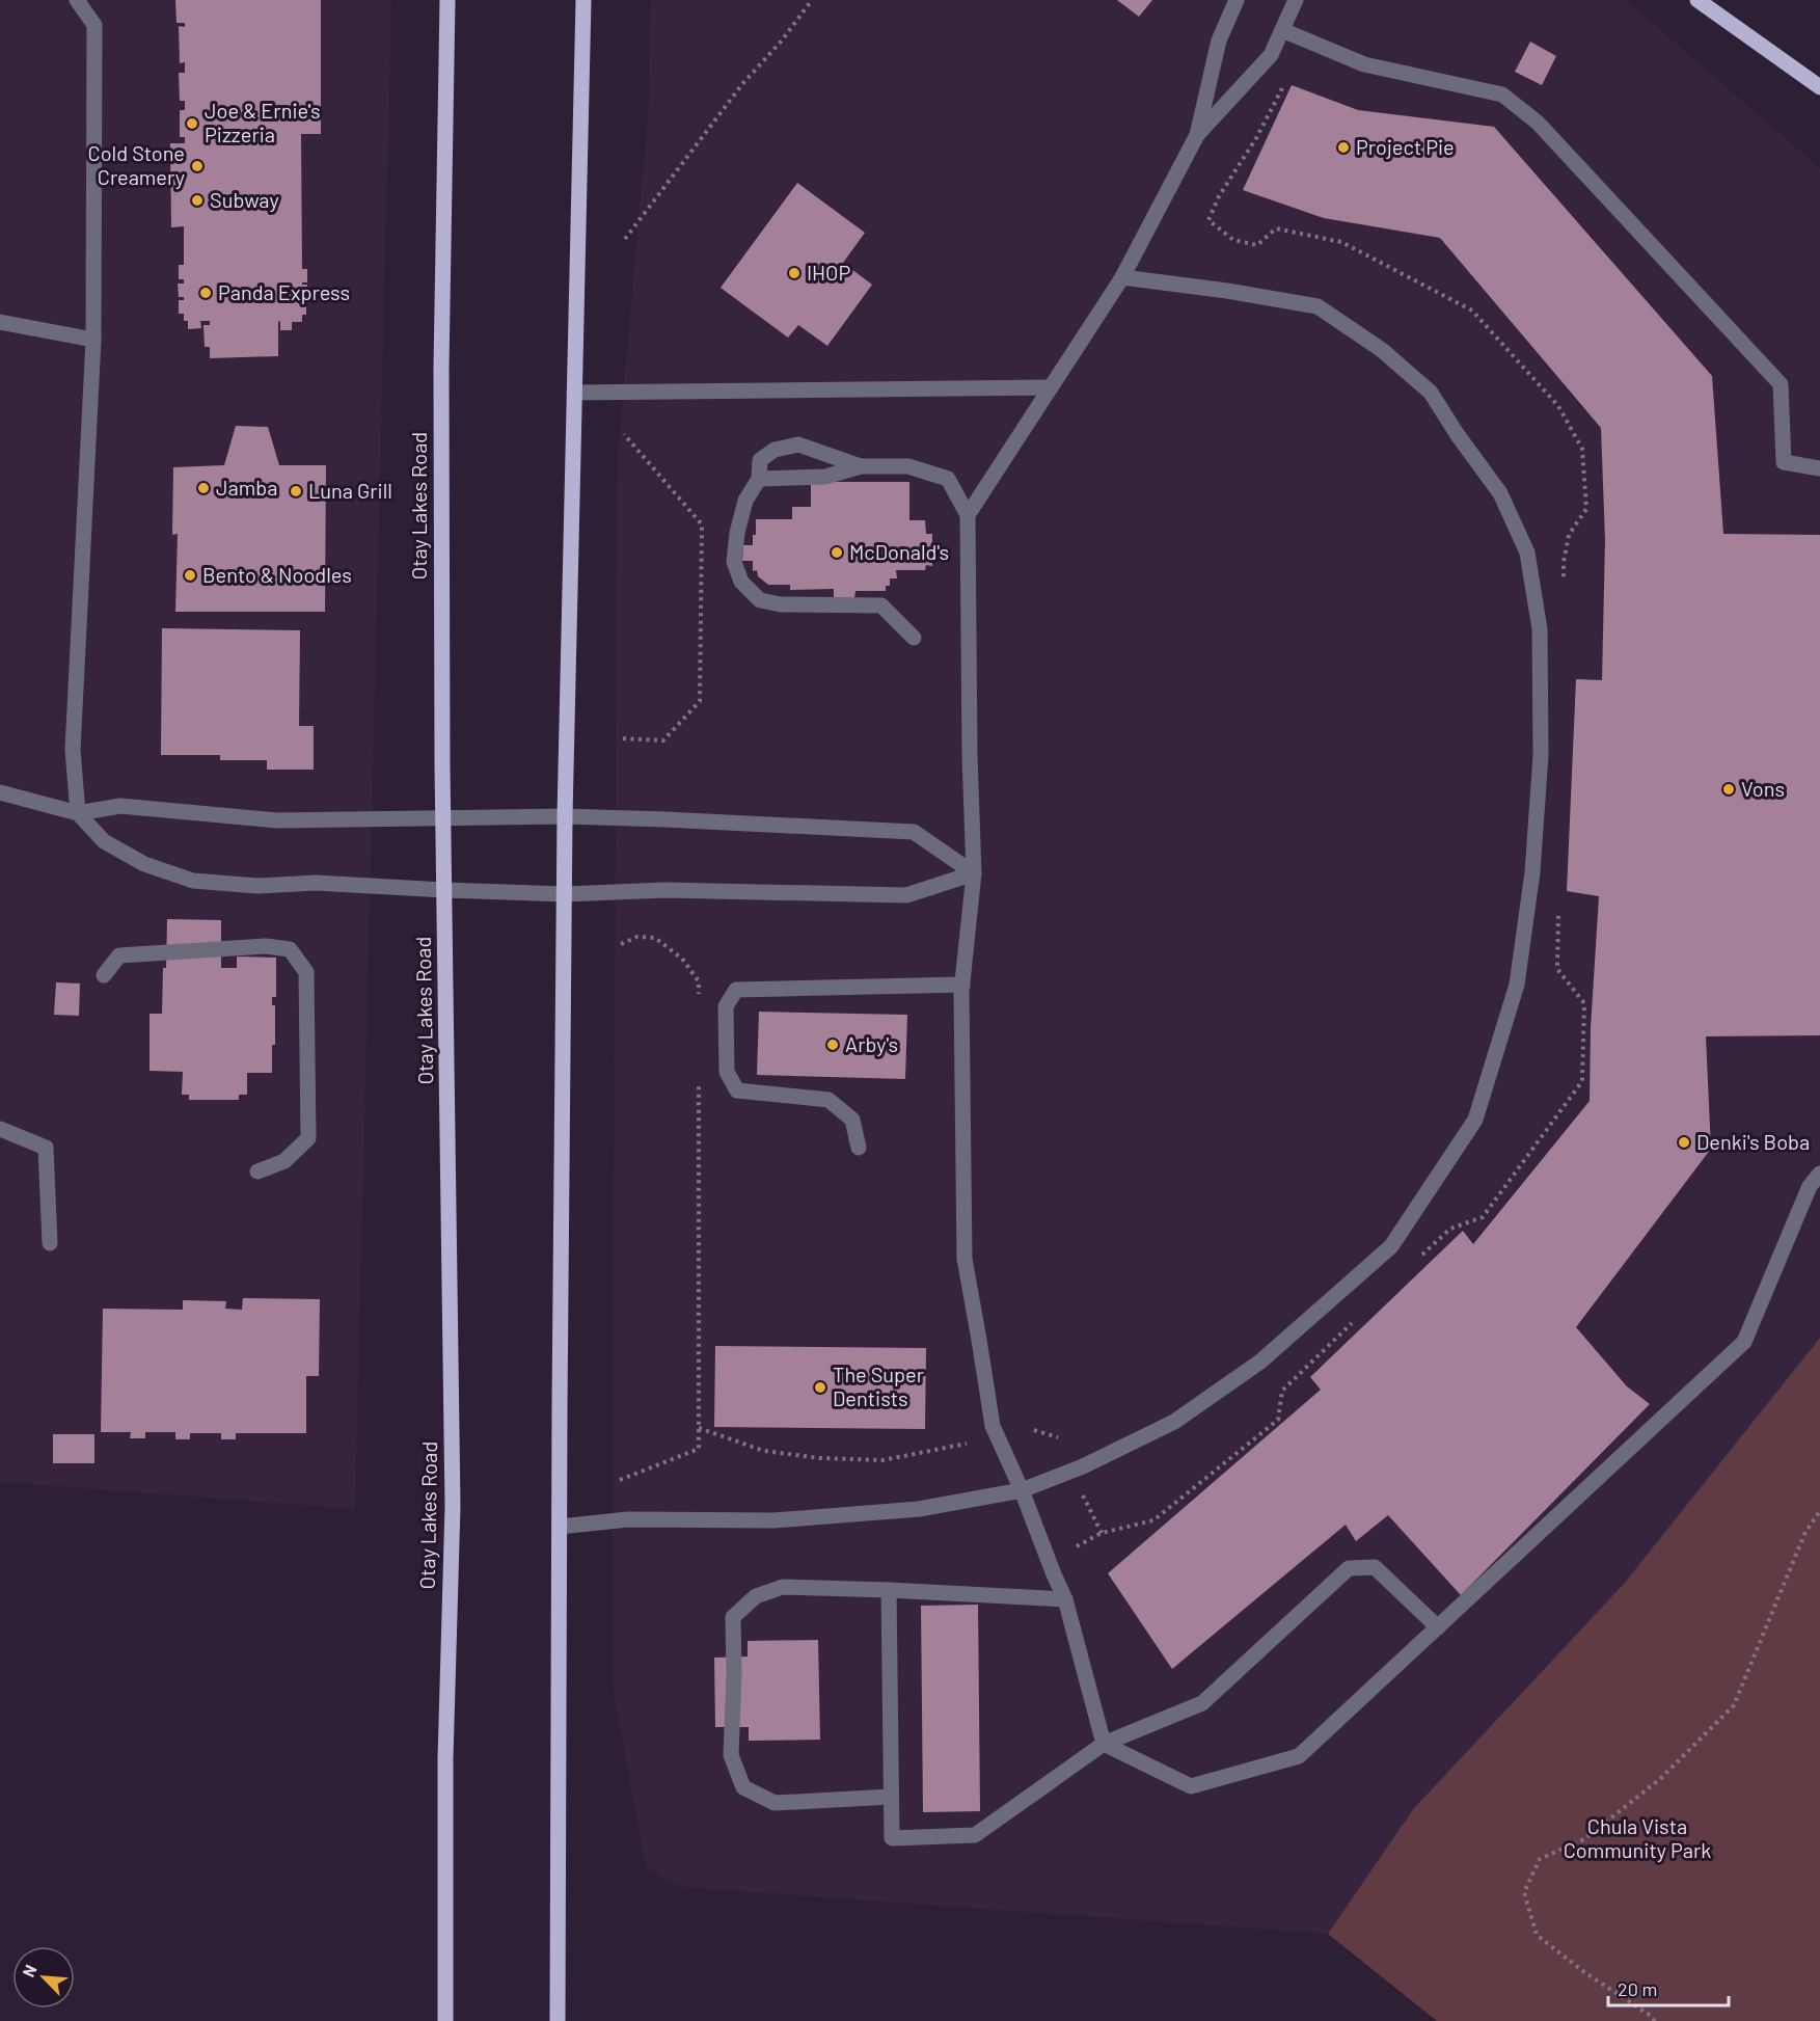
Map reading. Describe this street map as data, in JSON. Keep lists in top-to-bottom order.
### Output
{
  "streets": {
    "main road": ["Otay Lakes Road"]
  },
  "parks": ["Chula Vista Community Park"],
  "places": [
    "Joe & Ernie's Pizzeria",
    "Project Pie",
    "Cold Stone Creamery",
    "Subway",
    "IHOP",
    "Panda Express",
    "Jamba",
    "Luna Grill",
    "McDonald's",
    "Bento & Noodles",
    "Vons",
    "Arby's",
    "Denki's Boba",
    "The Super Dentists"
  ],
  "scale_bar": "20 m",
  "north": "top left"
}
